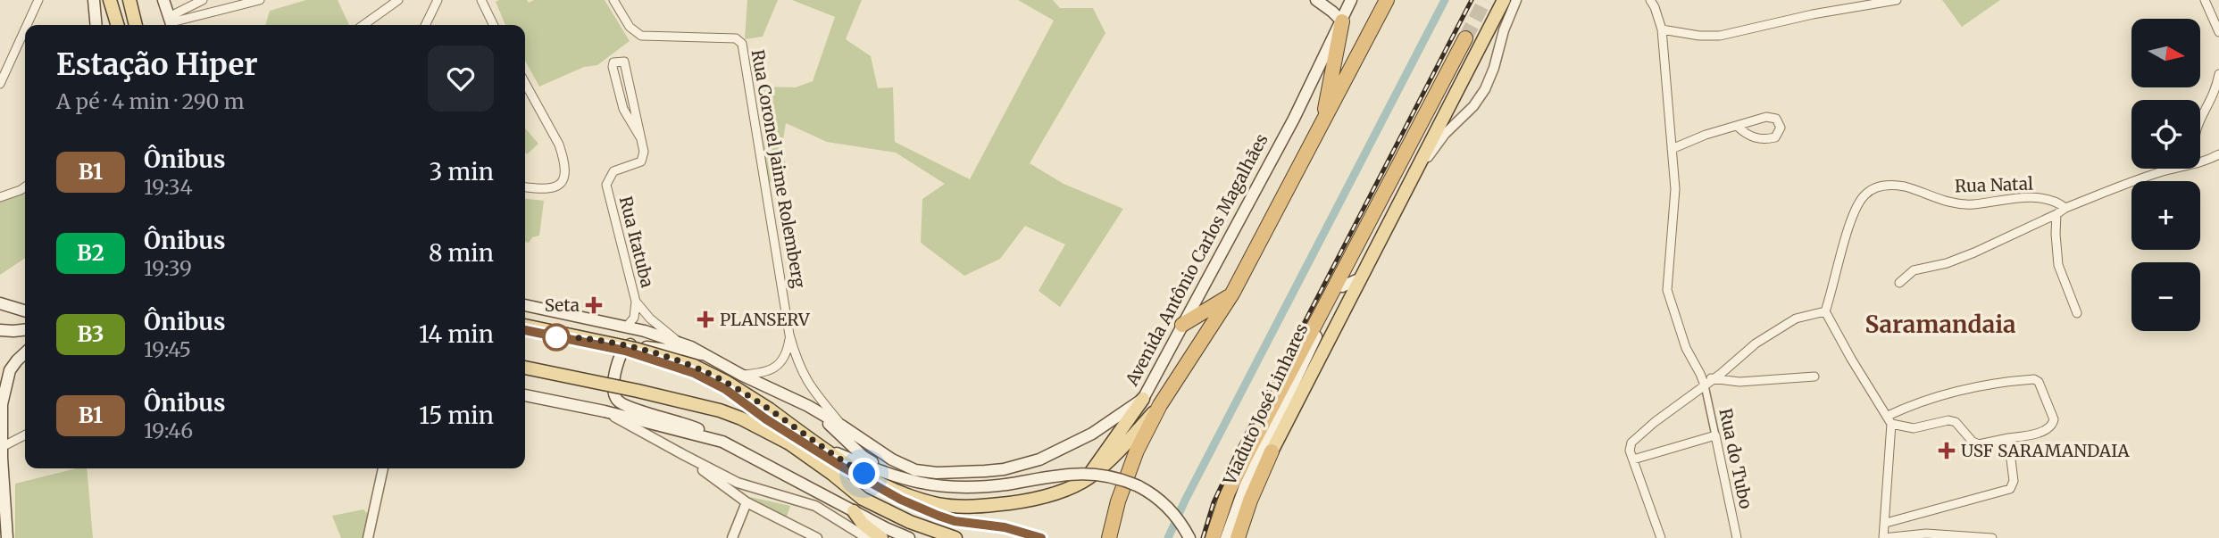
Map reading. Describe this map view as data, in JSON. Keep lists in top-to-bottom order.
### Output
{
  "streets": {
    "main road": ["Avenida Antônio Carlos Magalhães", "Viaduto José Linhares"],
    "street": [
      "Rua Coronel Jaime Rolemberg",
      "Rua Natal",
      "Rua Itatuba",
      "Rua do Tubo"
    ]
  },
  "crossings": [
    ["Rua Coronel Jaime Rolemberg", "Avenida Antônio Carlos Magalhães"],
    ["Rua Itatuba", "Avenida Antônio Carlos Magalhães"]
  ],
  "districts": ["Saramandaia"],
  "places": {
    "health": ["Seta", "PLANSERV", "USF SARAMANDAIA"]
  },
  "lines": ["bus line B1"],
  "north": "right",
  "page": {
    "map_buttons": ["+", "−"],
    "heading": ["Estação Hiper", "A pé · 4 min · 290 m"],
    "list": [
      {
        "mark": "B1",
        "name": "Ônibus",
        "note": "19:34",
        "value": "3 min"
      },
      {
        "mark": "B2",
        "name": "Ônibus",
        "note": "19:39",
        "value": "8 min"
      },
      {
        "mark": "B3",
        "name": "Ônibus",
        "note": "19:45",
        "value": "14 min"
      },
      {
        "mark": "B1",
        "name": "Ônibus",
        "note": "19:46",
        "value": "15 min"
      }
    ]
  }
}
